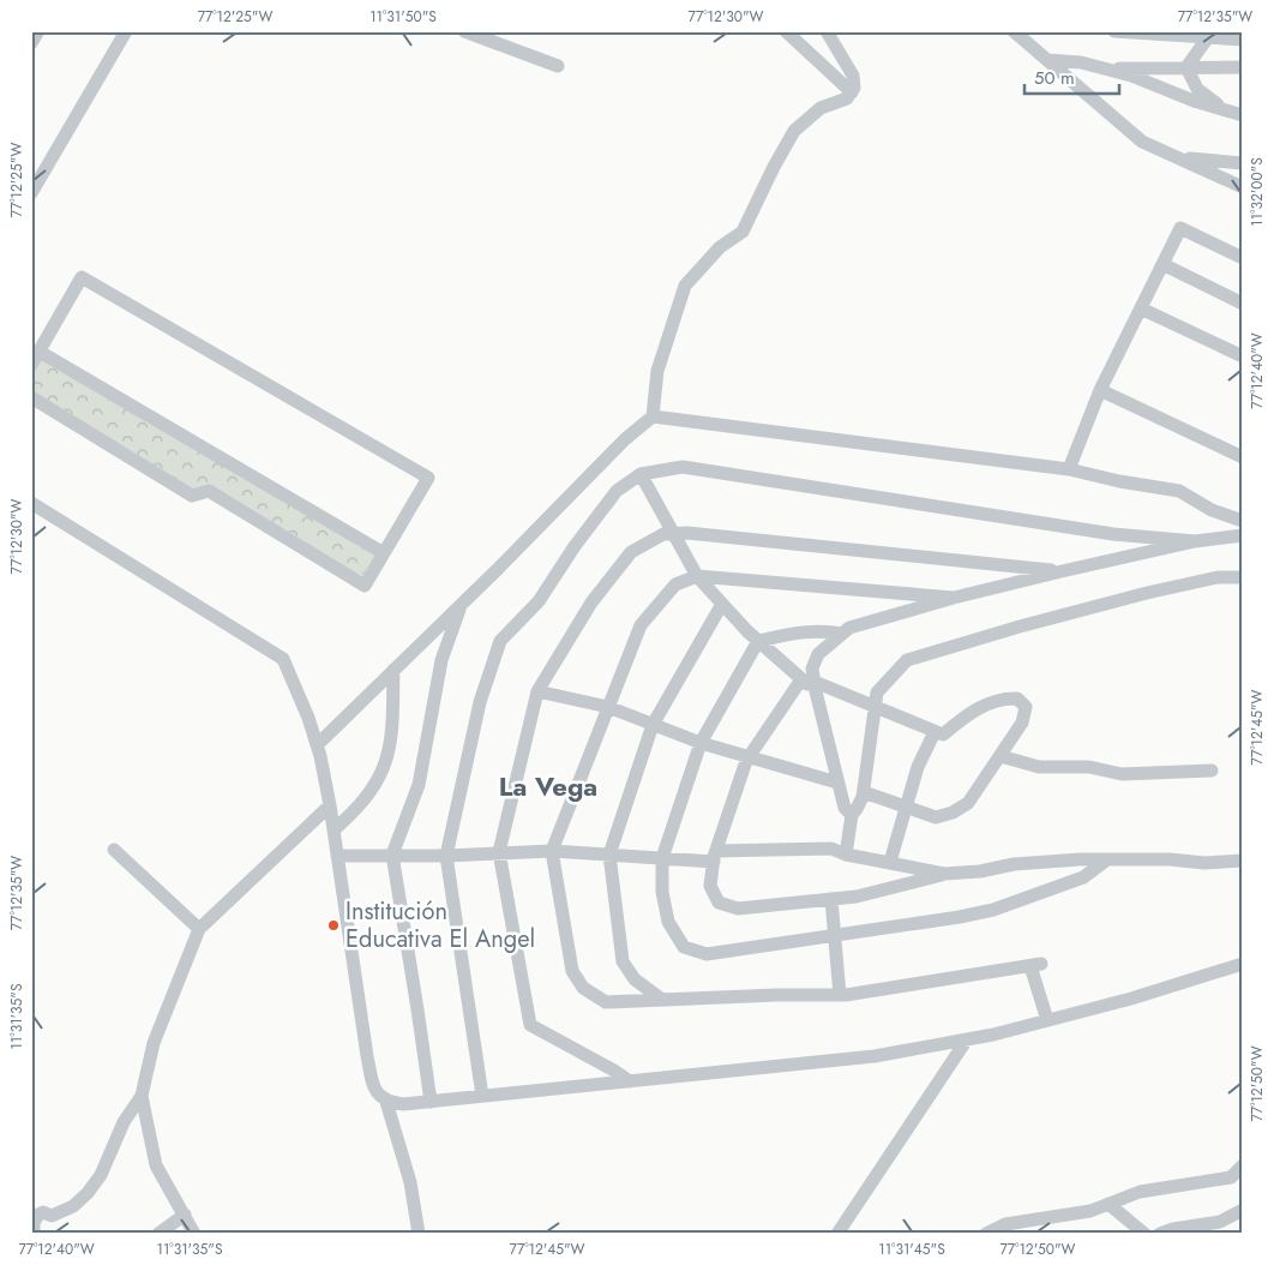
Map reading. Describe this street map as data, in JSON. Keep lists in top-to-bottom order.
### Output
{
  "districts": ["La Vega"],
  "places": ["Institución Educativa El Angel"],
  "scale_bar": "50 m",
  "coordinates": [
    "77°12'25\"W",
    "11°31'50\"S",
    "77°12'30\"W",
    "77°12'35\"W",
    "11°32'00\"S",
    "77°12'40\"W",
    "77°12'45\"W",
    "11°31'35\"S",
    "77°12'50\"W",
    "11°31'45\"S"
  ]
}
